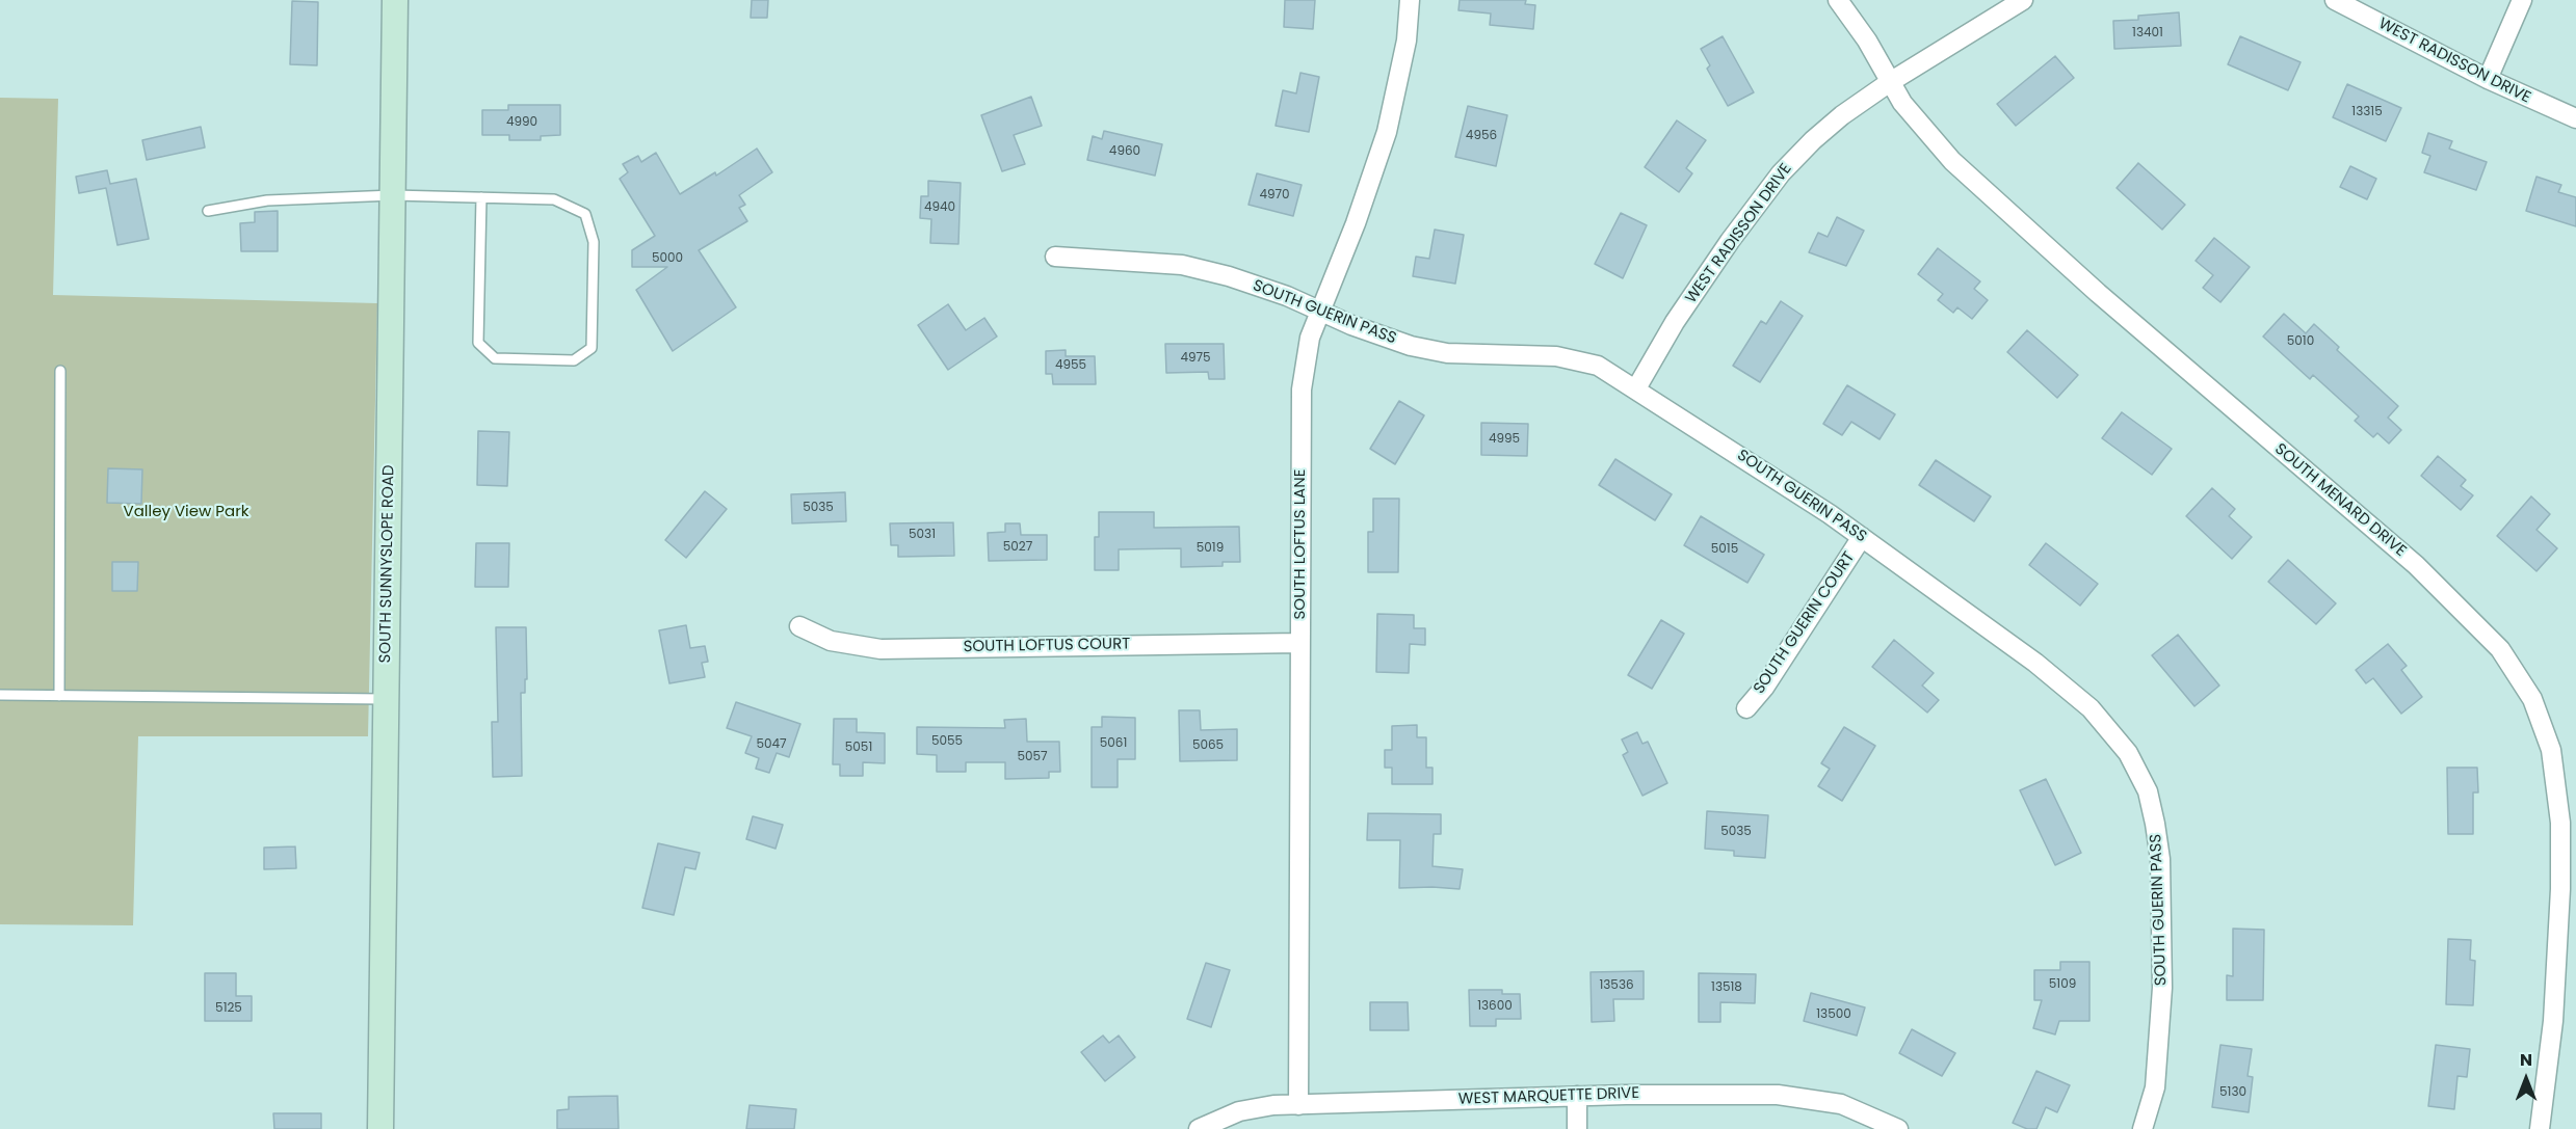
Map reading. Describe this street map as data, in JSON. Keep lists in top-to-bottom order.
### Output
{
  "streets": {
    "street": [
      "WEST RADISSON DRIVE",
      "SOUTH GUERIN PASS",
      "SOUTH MENARD DRIVE",
      "SOUTH LOFTUS LANE",
      "SOUTH SUNNYSLOPE ROAD",
      "SOUTH GUERIN COURT",
      "SOUTH LOFTUS COURT",
      "WEST MARQUETTE DRIVE"
    ]
  },
  "crossings": [
    ["WEST RADISSON DRIVE", "SOUTH GUERIN PASS"],
    ["WEST RADISSON DRIVE", "SOUTH MENARD DRIVE"],
    ["SOUTH GUERIN PASS", "SOUTH LOFTUS LANE"],
    ["SOUTH GUERIN PASS", "SOUTH GUERIN COURT"],
    ["SOUTH LOFTUS LANE", "SOUTH LOFTUS COURT"],
    ["SOUTH LOFTUS LANE", "WEST MARQUETTE DRIVE"]
  ],
  "parks": ["Valley View Park"],
  "house_numbers": [
    "13401",
    "13315",
    "4990",
    "4956",
    "4960",
    "4970",
    "4940",
    "5000",
    "5010",
    "4975",
    "4955",
    "4995",
    "5035",
    "5031",
    "5027",
    "5019",
    "5015",
    "5055",
    "5061",
    "5047",
    "5065",
    "5051",
    "5057",
    "5035",
    "5109",
    "13536",
    "13518",
    "13600",
    "5125",
    "13500",
    "5130"
  ],
  "north": "top"
}
